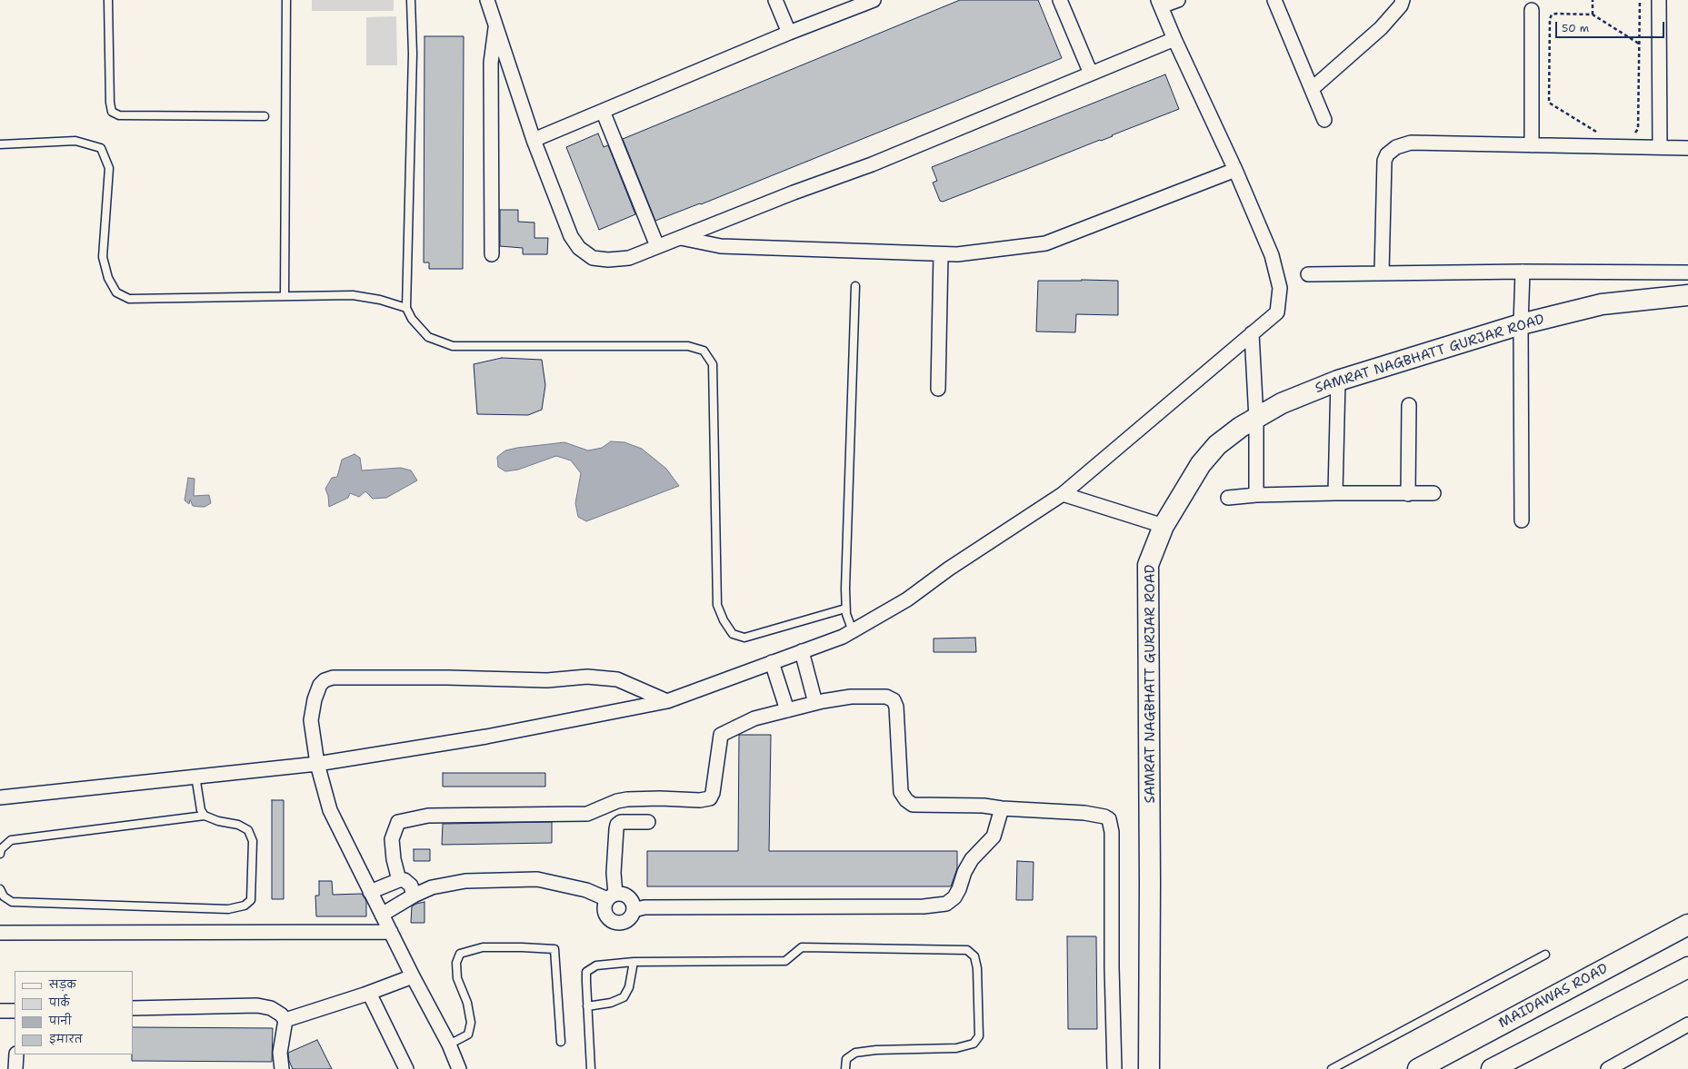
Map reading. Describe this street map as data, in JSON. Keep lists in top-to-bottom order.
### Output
{
  "streets": {
    "street": ["SAMRAT NAGBHATT GURJAR ROAD", "MAIDAWAS ROAD"]
  },
  "legend": [
    "सड़क",
    "पार्क",
    "पानी",
    "इमारत"
  ],
  "scale_bar": "50 m"
}
